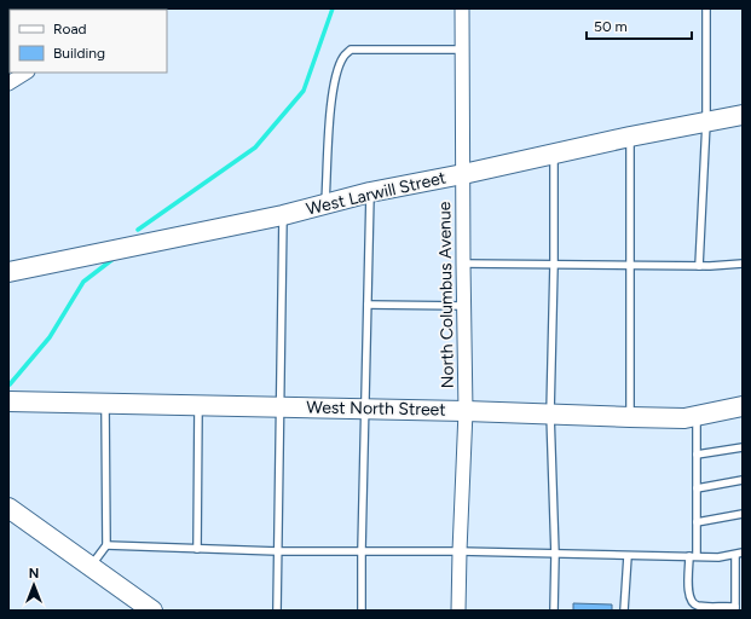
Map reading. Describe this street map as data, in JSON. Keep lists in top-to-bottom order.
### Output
{
  "streets": {
    "street": ["West Larwill Street", "North Columbus Avenue", "West North Street"]
  },
  "crossings": [
    ["West Larwill Street", "North Columbus Avenue"],
    ["North Columbus Avenue", "West North Street"]
  ],
  "legend": ["Road", "Building"],
  "scale_bar": "50 m",
  "north": "top"
}
